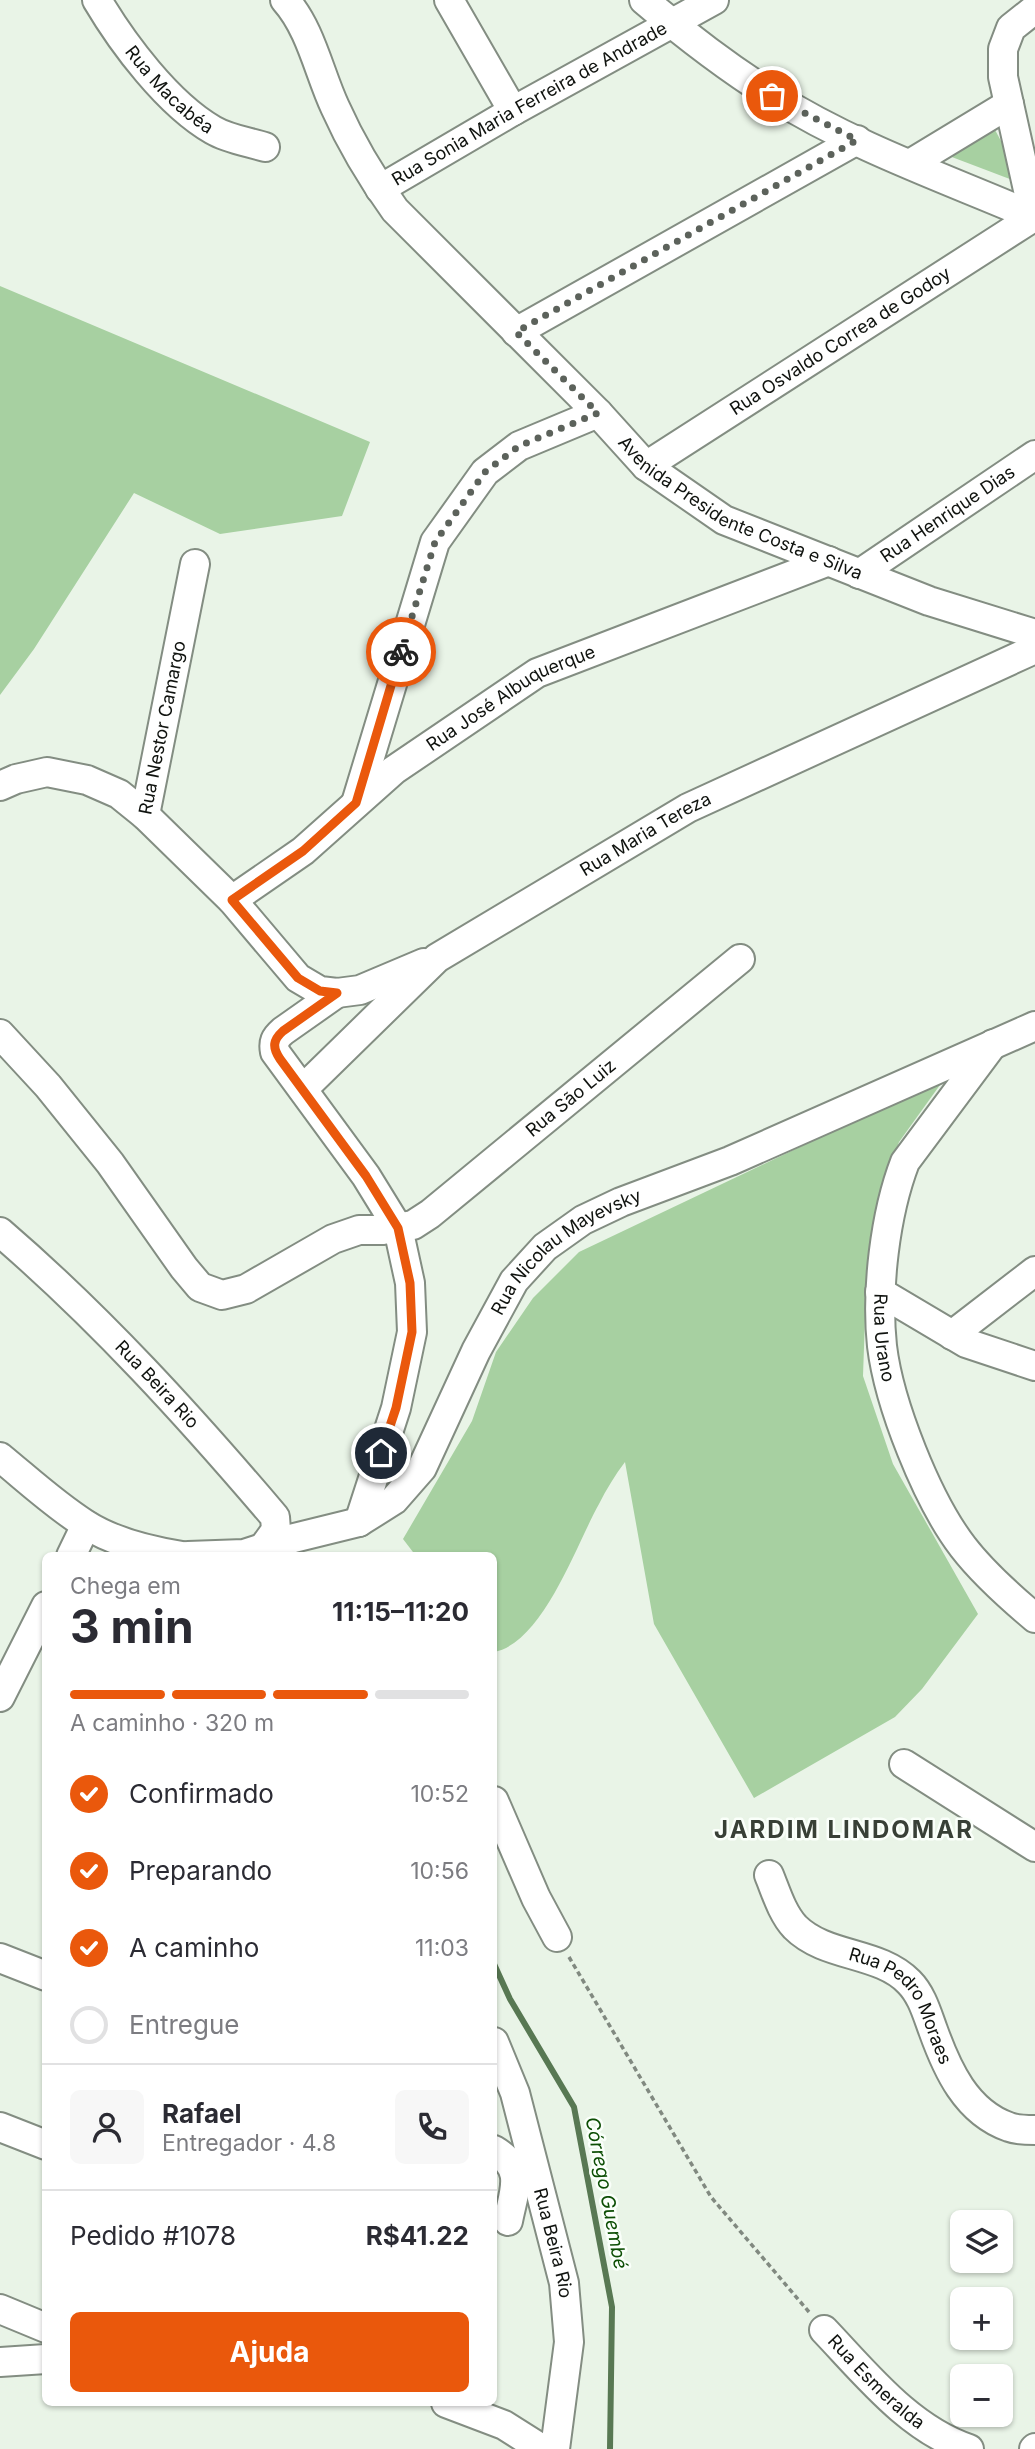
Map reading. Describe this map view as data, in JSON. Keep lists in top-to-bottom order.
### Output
{
  "streets": {
    "street": [
      "Rua Macabéa",
      "Rua Sonia Maria Ferreira de Andrade",
      "Rua Osvaldo Correa de Godoy",
      "Avenida Presidente Costa e Silva",
      "Rua Henrique Dias",
      "Rua José Albuquerque",
      "Rua Nestor Camargo",
      "Rua Maria Tereza",
      "Rua São Luiz",
      "Rua Nicolau Mayevsky",
      "Rua Urano",
      "Rua Beira Rio",
      "Rua Pedro Moraes",
      "Rua Esmeralda"
    ]
  },
  "crossings": [
    ["Rua Sonia Maria Ferreira de Andrade", "Avenida Presidente Costa e Silva"],
    ["Rua Osvaldo Correa de Godoy", "Avenida Presidente Costa e Silva"],
    ["Avenida Presidente Costa e Silva", "Rua Henrique Dias"],
    ["Avenida Presidente Costa e Silva", "Rua José Albuquerque"],
    ["Rua José Albuquerque", "Rua Nestor Camargo"],
    ["Rua Nicolau Mayevsky", "Rua Urano"],
    ["Rua Nicolau Mayevsky", "Rua Beira Rio"]
  ],
  "districts": ["JARDIM LINDOMAR"],
  "water": ["Córrego Guembé"],
  "page": {
    "heading": ["3 min", "Chega em", "11:15–11:20"],
    "panel": [
      "Rafael",
      "Entregador · 4.8",
      "Pedido #1078",
      "R$41.22"
    ],
    "bar": "A caminho · 320 m",
    "list": [
      ["Confirmado", "10:52"],
      ["Preparando", "10:56"],
      ["A caminho", "11:03"],
      "Entregue"
    ],
    "map_buttons": ["+", "−"],
    "buttons": "Ajuda"
  }
}
